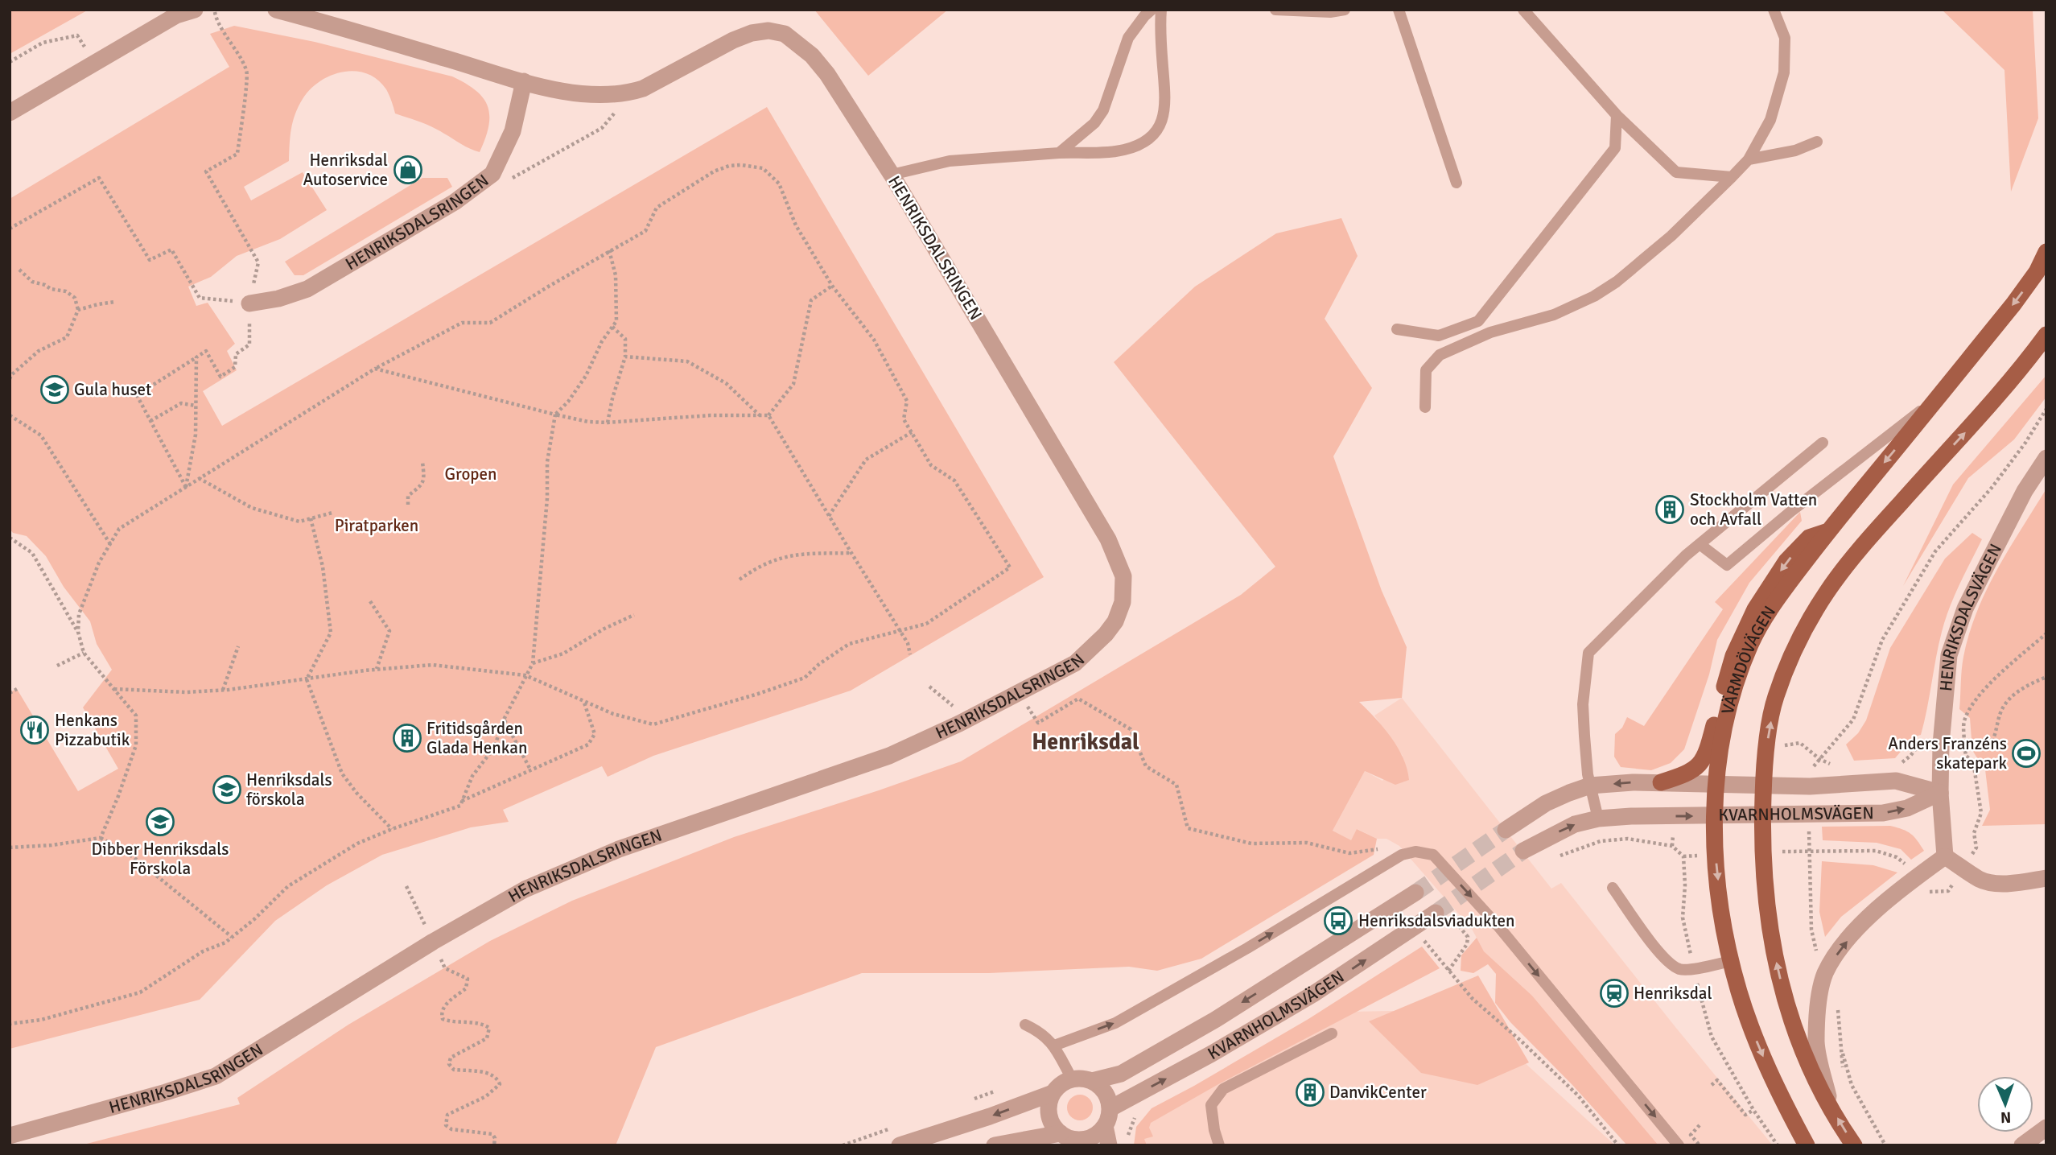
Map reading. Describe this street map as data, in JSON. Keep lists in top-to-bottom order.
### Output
{
  "streets": {
    "main road": ["VÄRMDÖVÄGEN"],
    "street": ["HENRIKSDALSRINGEN", "HENRIKSDALSVÄGEN", "KVARNHOLMSVÄGEN"]
  },
  "crossings": [
    ["HENRIKSDALSVÄGEN", "KVARNHOLMSVÄGEN"],
    ["VÄRMDÖVÄGEN", "KVARNHOLMSVÄGEN"]
  ],
  "districts": ["Henriksdal"],
  "parks": ["Gropen", "Piratparken"],
  "places": {
    "shop": ["Henriksdal Autoservice"],
    "school or university": ["Gula huset", "Henriksdals förskola", "Dibber Henriksdals Förskola"],
    "building": ["Stockholm Vatten och Avfall", "Fritidsgården Glada Henkan", "DanvikCenter"],
    "restaurant": ["Henkans Pizzabutik"],
    "sports": ["Anders Franzéns skatepark"],
    "bus stop": ["Henriksdalsviadukten"],
    "station": ["Henriksdal"]
  },
  "north": "bottom"
}
